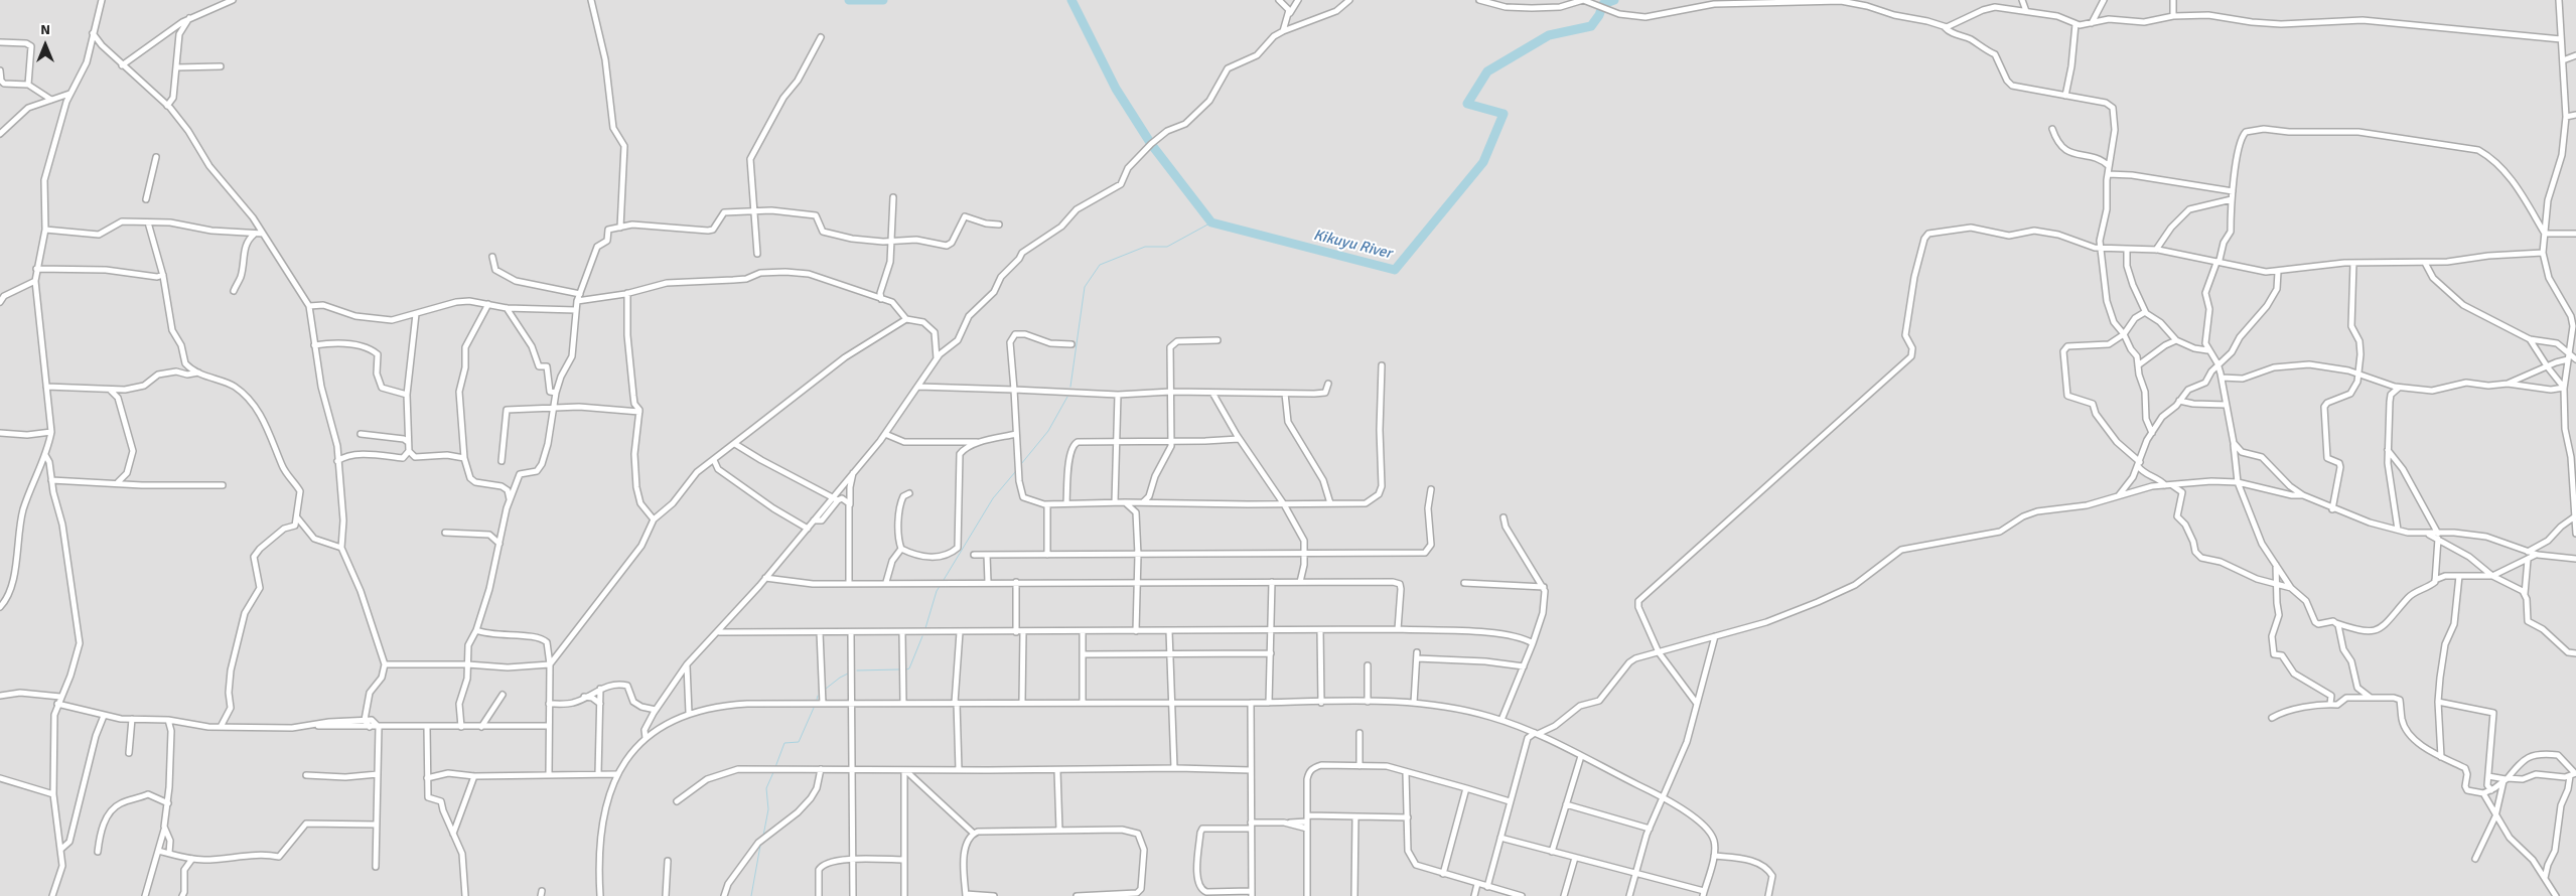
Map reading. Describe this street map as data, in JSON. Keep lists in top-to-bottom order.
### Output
{
  "water": ["Kikuyu River"],
  "north": "top"
}
